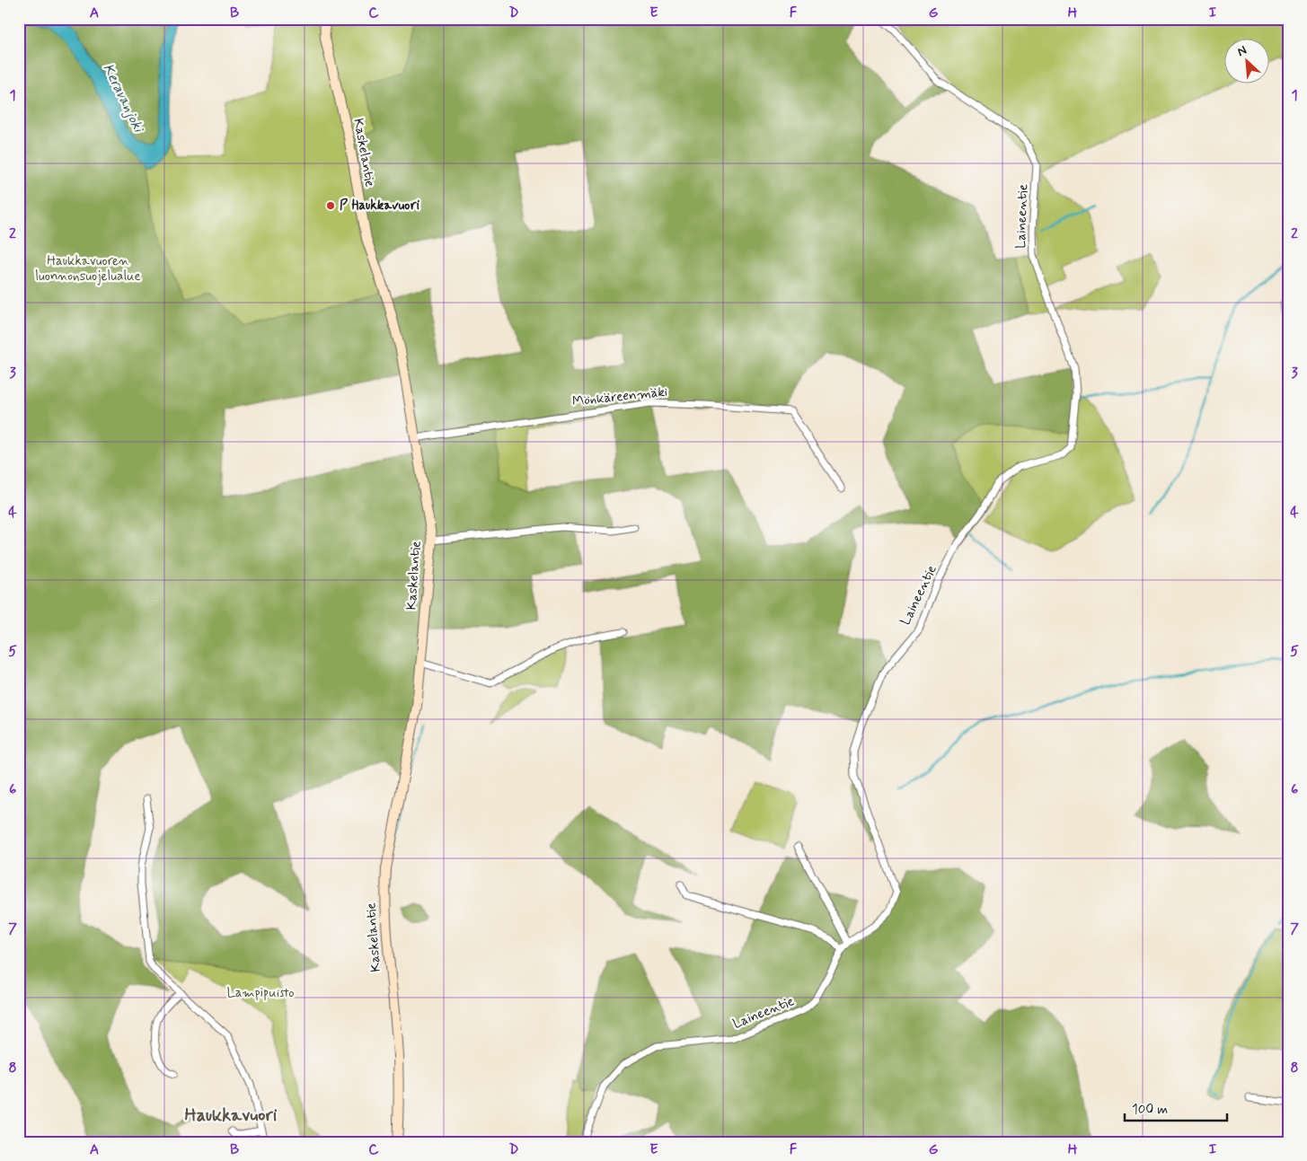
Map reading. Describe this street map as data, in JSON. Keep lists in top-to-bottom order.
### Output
{
  "streets": {
    "street": ["Kaskelantie", "Laineentie", "Mönkäreenmäki"]
  },
  "crossings": [
    ["Kaskelantie", "Mönkäreenmäki"]
  ],
  "districts": ["Haukkavuori"],
  "water": ["Keravanjoki"],
  "parks": ["Haukkavuoren luonnonsuojelualue", "Lampipuisto"],
  "places": ["P Haukkavuori"],
  "scale_bar": "100 m",
  "north": "top left",
  "grid": {
    "columns": [
      "A",
      "B",
      "C",
      "D",
      "E",
      "F",
      "G",
      "H",
      "I"
    ],
    "rows": [
      "1",
      "2",
      "3",
      "4",
      "5",
      "6",
      "7",
      "8"
    ]
  }
}
